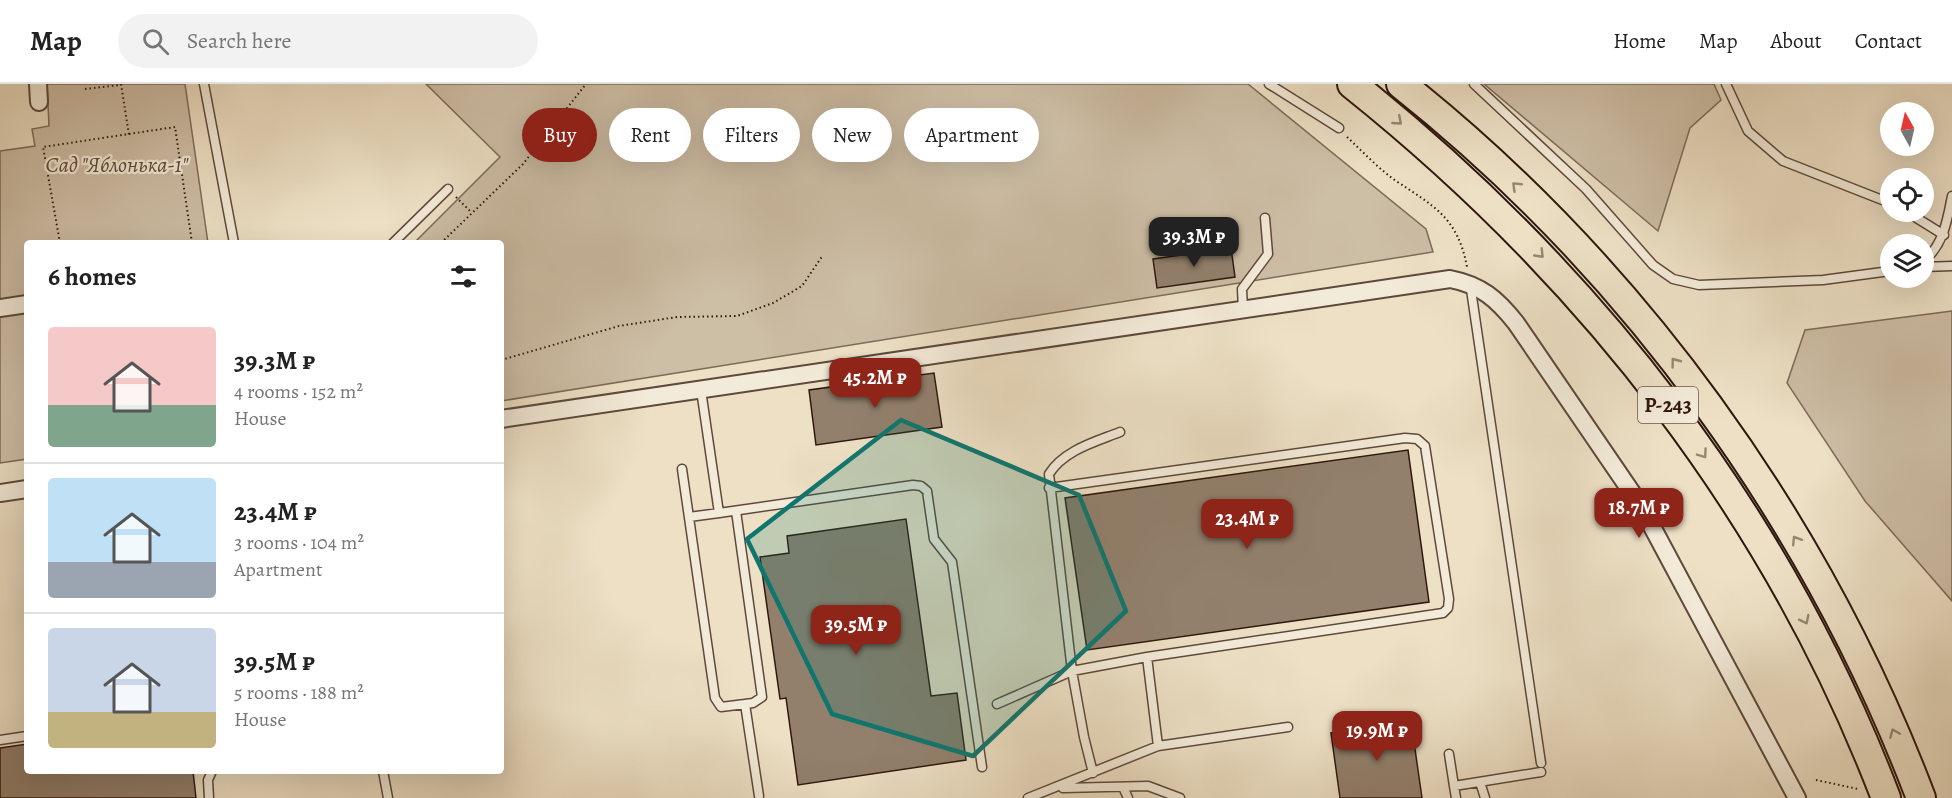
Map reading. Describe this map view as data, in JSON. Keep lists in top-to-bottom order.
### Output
{
  "streets": {
    "highway": ["Р-243"]
  },
  "parks": ["Сад \"Яблонька-1\""],
  "north": "top",
  "page": {
    "header": "Map",
    "search": "Search here",
    "nav": [
      "Home",
      "Map",
      "About",
      "Contact"
    ],
    "chip": [
      "Buy",
      "Rent",
      "Filters",
      "New",
      "Apartment"
    ],
    "price": [
      "39.3M ₽",
      "45.2M ₽",
      "18.7M ₽",
      "23.4M ₽",
      "39.5M ₽",
      "19.9M ₽"
    ],
    "heading": "6 homes",
    "list": [
      {
        "name": "39.3M ₽",
        "note": "4 rooms · 152 m² · House"
      },
      {
        "name": "23.4M ₽",
        "note": "3 rooms · 104 m² · Apartment"
      },
      {
        "name": "39.5M ₽",
        "note": "5 rooms · 188 m² · House"
      }
    ]
  }
}
